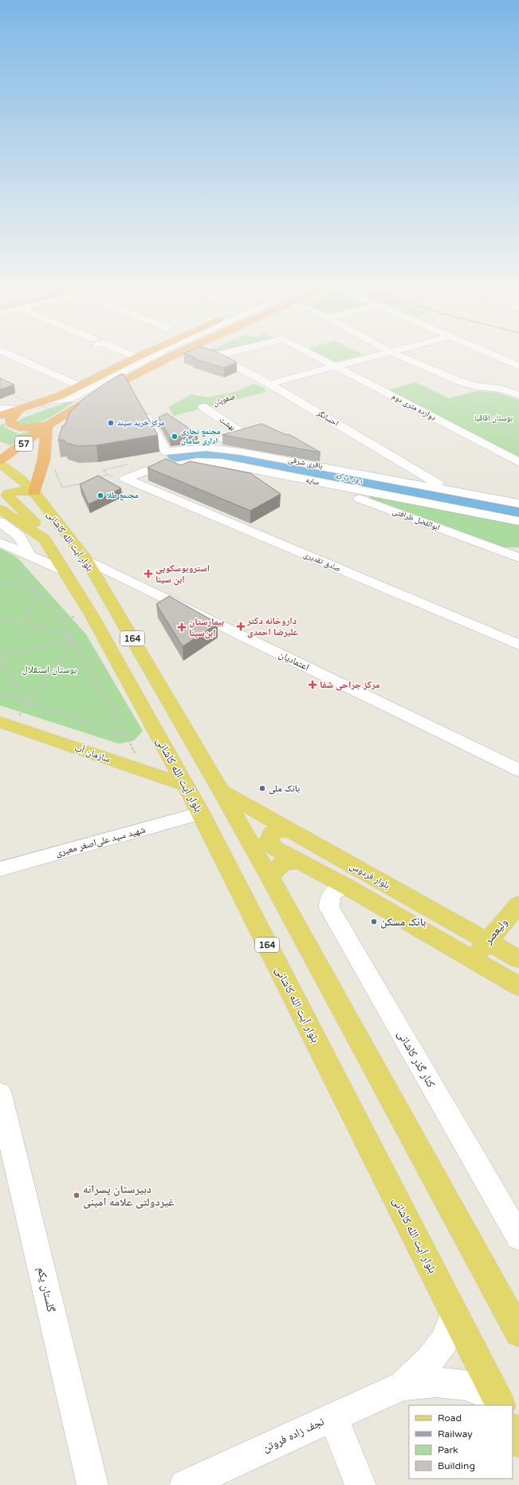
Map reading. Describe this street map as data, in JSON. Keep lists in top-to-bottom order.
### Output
{
  "streets": {
    "highway": ["57"],
    "main road": [
      "بلوار آیت الله کاشانی",
      "164",
      "سازمان آب",
      "بلوار فردوس",
      "ولیعصر"
    ],
    "street": [
      "دوازده متری دوم",
      "احسانگر",
      "بهشت",
      "باقری شرقی",
      "سایه",
      "ابوالفضل ظرافتی",
      "صادق تقدیری",
      "اعتمادیان",
      "شهید سید علی‌اصغر معیری",
      "کنار گذر کاشانی",
      "گلستان یکم",
      "نجف زاده فروتن"
    ],
    "path": ["صفویان"]
  },
  "crossings": [
    ["صفویان", "احسانگر"],
    ["صفویان", "بهشت"],
    ["دوازده متری دوم", "احسانگر"],
    ["احسانگر", "باقری شرقی"],
    ["بهشت", "باقری شرقی"],
    ["سایه", "ابوالفضل ظرافتی"],
    ["سایه", "صادق تقدیری"],
    ["بلوار آیت الله کاشانی", "اعتمادیان"],
    ["بلوار آیت الله کاشانی", "سازمان آب"],
    ["بلوار آیت الله کاشانی", "شهید سید علی‌اصغر معیری"],
    ["بلوار آیت الله کاشانی", "بلوار فردوس"],
    ["بلوار آیت الله کاشانی", "نجف زاده فروتن"],
    ["بلوار فردوس", "ولیعصر"]
  ],
  "water": ["رود درکه"],
  "parks": ["بوستان اقاقیا", "بوستان استقلال"],
  "places": {
    "other": [
      "مرکز خرید سپند",
      "مجتمع تجاری اداری سامان",
      "مجتمع طلا",
      "بانک ملی",
      "بانک مسکن",
      "دبیرستان پسرانه غیردولتی علامه امینی"
    ],
    "health": [
      "استروبوسکوپی ابن سینا",
      "داروخانه دکتر علیرضا احمدی",
      "بیمارستان ابن‌سینا",
      "مرکز جراحی شفا"
    ]
  },
  "legend": [
    "Road",
    "Railway",
    "Park",
    "Building"
  ]
}
